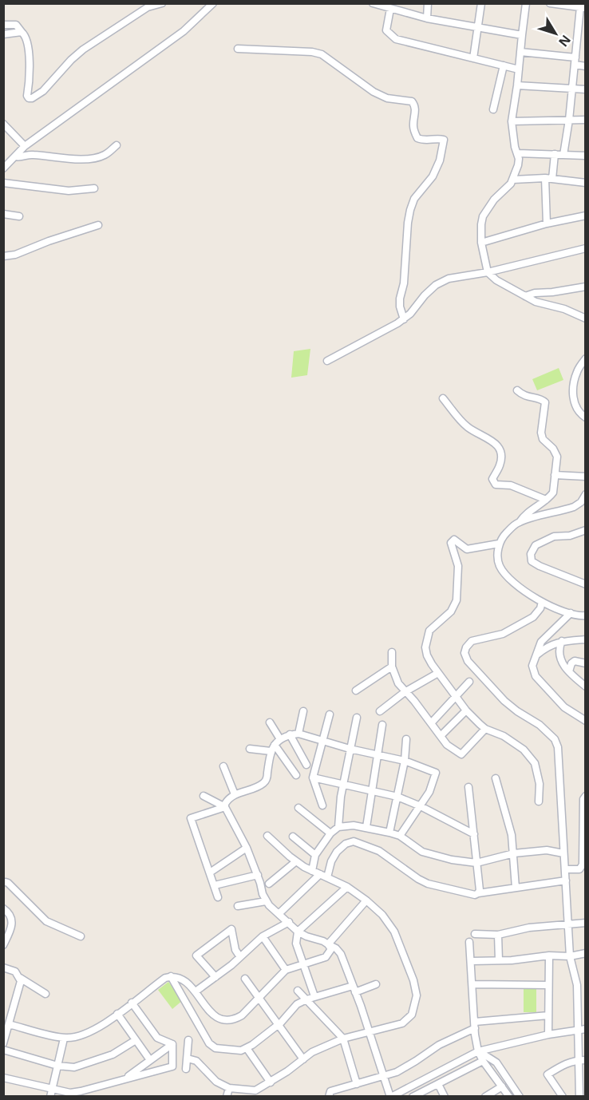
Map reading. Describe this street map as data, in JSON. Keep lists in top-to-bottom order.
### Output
{
  "north": "bottom right"
}
